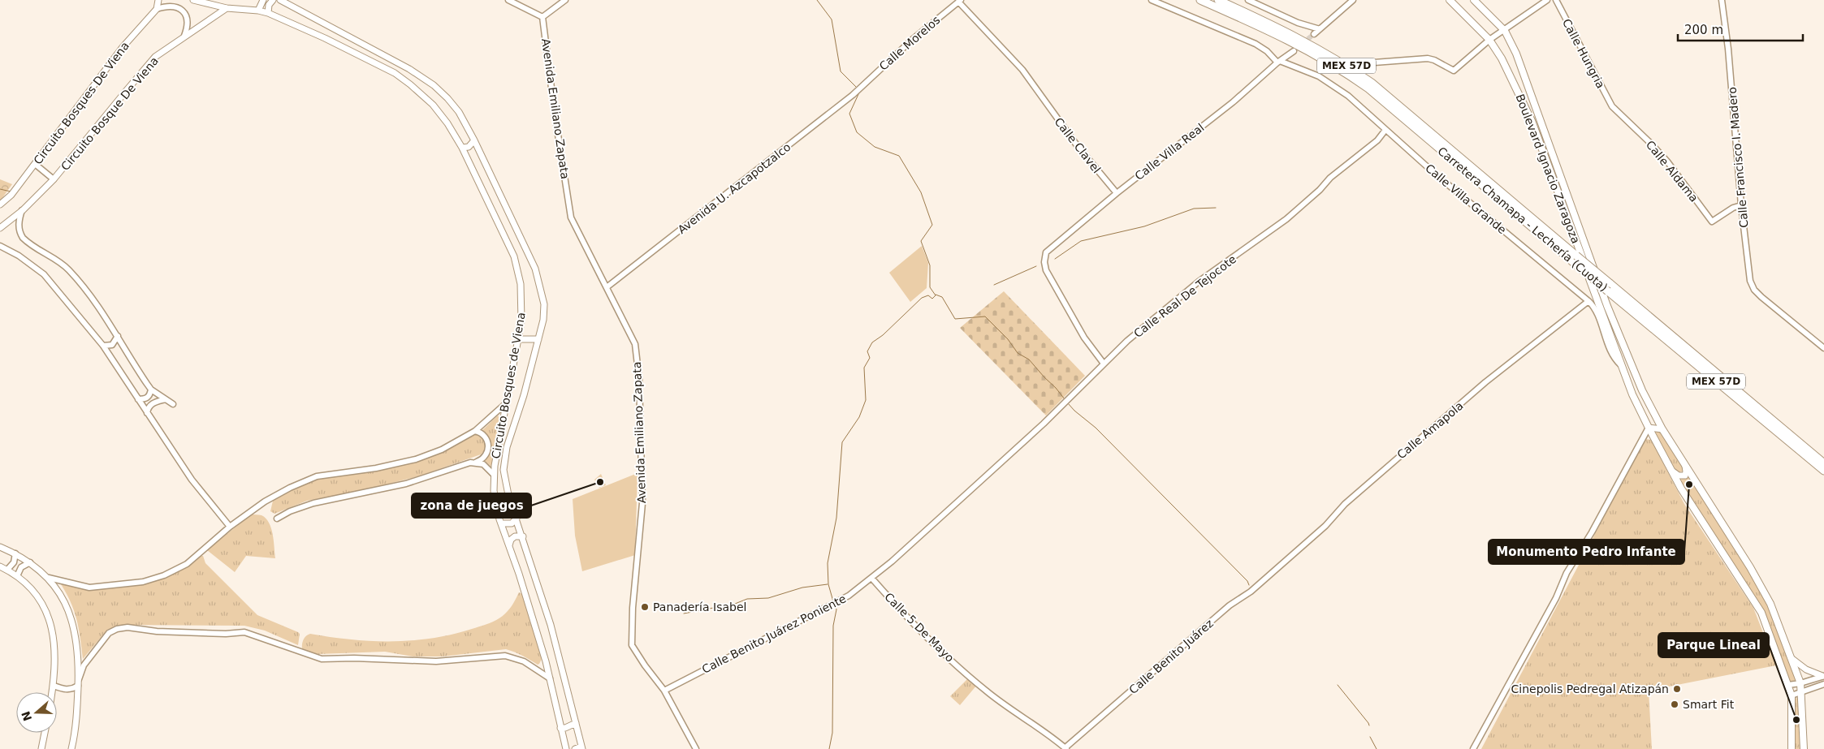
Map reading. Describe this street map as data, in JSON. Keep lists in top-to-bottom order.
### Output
{
  "streets": {
    "highway": ["MEX 57D", "Carretera Chamapa - Lechería (Cuota)"],
    "main road": [
      "Circuito Bosques De Viena",
      "Circuito Bosque De Viena",
      "Boulevard Ignacio Zaragoza",
      "Circuito Bosques de Viena"
    ],
    "street": [
      "Calle Morelos",
      "Calle Hungria",
      "Avenida Emiliano Zapata",
      "Calle Clavel",
      "Calle Villa Real",
      "Calle Francisco I. Madero",
      "Calle Aldama",
      "Avenida U. Azcapotzalco",
      "Calle Villa Grande",
      "Calle Real De Tejocote",
      "Calle Amapola",
      "Calle 5 De Mayo",
      "Calle Benito Juárez Poniente",
      "Calle Benito Juárez"
    ]
  },
  "crossings": [
    ["Calle Morelos", "Calle Clavel"],
    ["Calle Morelos", "Avenida U. Azcapotzalco"],
    ["Calle Hungria", "Calle Aldama"],
    ["Avenida Emiliano Zapata", "Avenida U. Azcapotzalco"],
    ["Avenida Emiliano Zapata", "Calle Benito Juárez Poniente"],
    ["Circuito Bosque De Viena", "Circuito Bosques de Viena"],
    ["Calle Clavel", "Calle Villa Real"],
    ["Calle Villa Real", "Calle Villa Grande"],
    ["Calle Villa Real", "Calle Real De Tejocote"],
    ["Calle Francisco I. Madero", "Calle Aldama"],
    ["Boulevard Ignacio Zaragoza", "Calle Villa Grande"],
    ["Calle Villa Grande", "Calle Real De Tejocote"],
    ["Calle Villa Grande", "Calle Amapola"],
    ["Calle Real De Tejocote", "Calle Benito Juárez Poniente"],
    ["Calle Amapola", "Calle Benito Juárez"],
    ["Calle 5 De Mayo", "Calle Benito Juárez Poniente"],
    ["Calle 5 De Mayo", "Calle Benito Juárez"]
  ],
  "places": [
    "zona de juegos",
    "Monumento Pedro Infante",
    "Panadería Isabel",
    "Cinepolis Pedregal Atizapán",
    "Smart Fit",
    "Parque Lineal"
  ],
  "scale_bar": "200 m",
  "north": "left"
}
